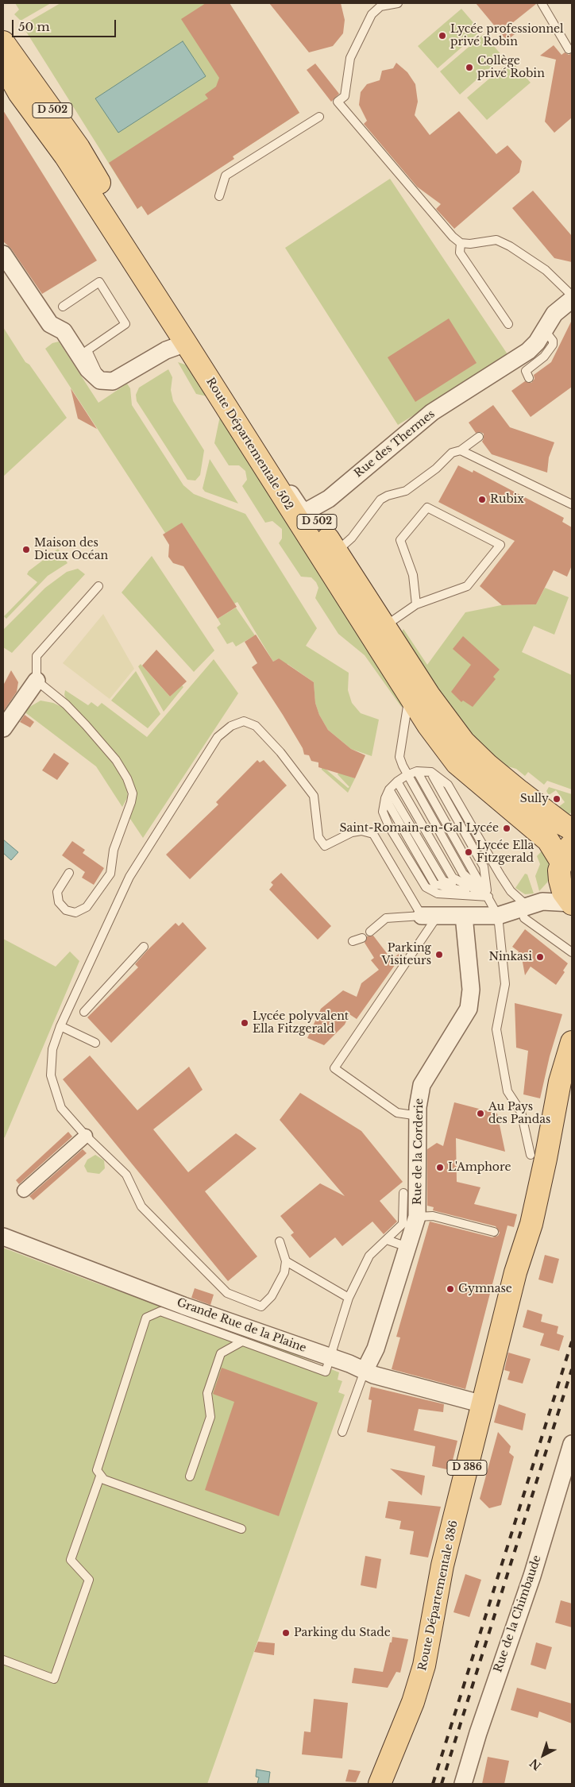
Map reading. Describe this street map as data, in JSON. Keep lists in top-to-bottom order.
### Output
{
  "streets": {
    "main road": [
      "D 502",
      "Route Départementale 502",
      "D 386",
      "Route Départementale 386"
    ],
    "street": [
      "Rue des Thermes",
      "Rue de la Corderie",
      "Grande Rue de la Plaine",
      "Rue de la Chimbaude"
    ]
  },
  "crossings": [
    ["Route Départementale 502", "Rue des Thermes"],
    ["Rue de la Corderie", "Grande Rue de la Plaine"],
    ["Grande Rue de la Plaine", "Route Départementale 386"]
  ],
  "places": [
    "Lycée professionnel privé Robin",
    "Collège privé Robin",
    "Rubix",
    "Maison des Dieux Océan",
    "Sully",
    "Saint-Romain-en-Gal Lycée",
    "Lycée Ella Fitzgerald",
    "Parking Visiteurs",
    "Ninkasi",
    "Lycée polyvalent Ella Fitzgerald",
    "Au Pays des Pandas",
    "L'Amphore",
    "Gymnase",
    "Parking du Stade"
  ],
  "scale_bar": "50 m",
  "north": "bottom left"
}
